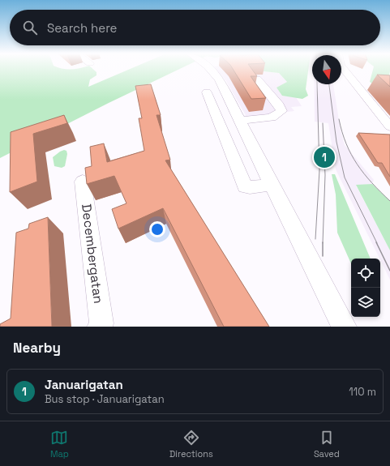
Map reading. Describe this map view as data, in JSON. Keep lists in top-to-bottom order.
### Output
{
  "streets": {
    "street": ["Decembergatan"]
  },
  "north": "bottom",
  "page": {
    "search": "Search here",
    "pins": "1",
    "heading": "Nearby",
    "list": [
      {
        "mark": "1",
        "name": "Januarigatan",
        "note": "Bus stop · Januarigatan",
        "value": "110 m"
      }
    ],
    "nav": ["Map", "Directions", "Saved"]
  }
}
